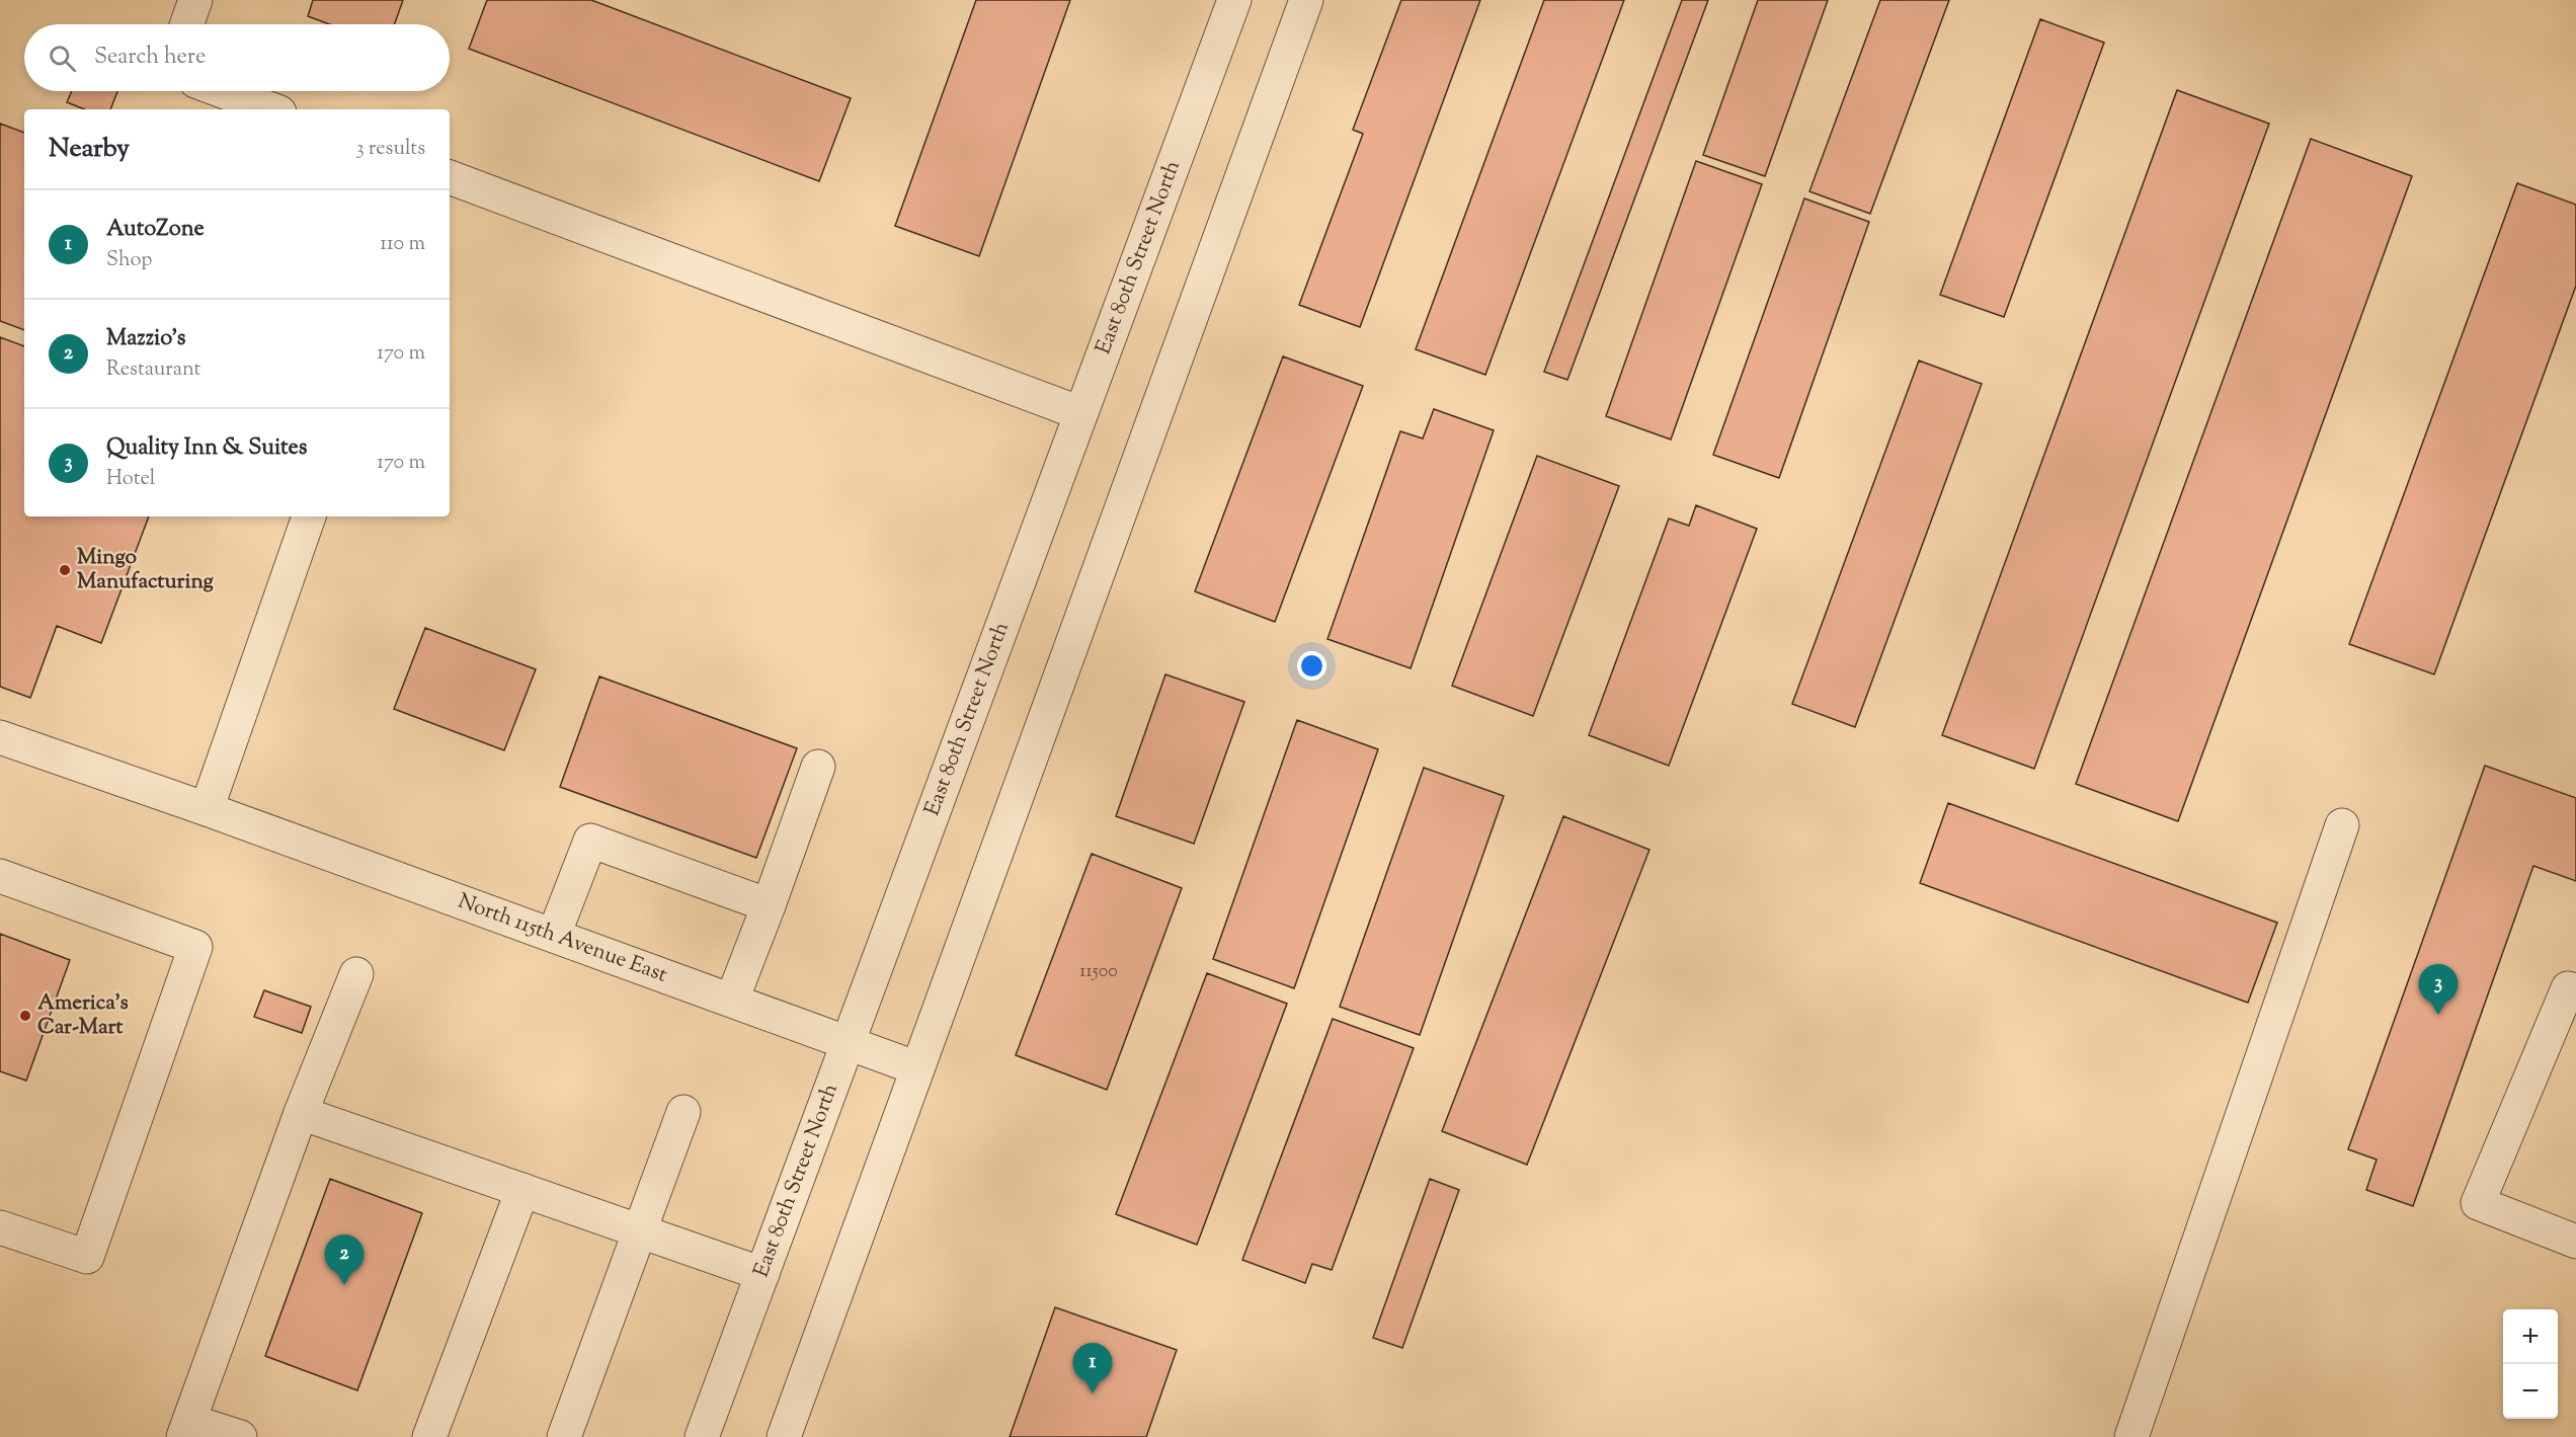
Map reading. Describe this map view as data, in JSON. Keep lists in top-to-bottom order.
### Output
{
  "streets": {
    "street": ["East 80th Street North", "North 115th Avenue East"]
  },
  "crossings": [
    ["East 80th Street North", "North 115th Avenue East"]
  ],
  "places": ["Mingo Manufacturing", "America's Car-Mart"],
  "house_numbers": ["11500"],
  "page": {
    "search": "Search here",
    "heading": ["Nearby", "3 results"],
    "list": [
      {
        "mark": "1",
        "name": "AutoZone",
        "note": "Shop",
        "value": "110 m"
      },
      {
        "mark": "2",
        "name": "Mazzio's",
        "note": "Restaurant",
        "value": "170 m"
      },
      {
        "mark": "3",
        "name": "Quality Inn & Suites",
        "note": "Hotel",
        "value": "170 m"
      }
    ],
    "pins": ["3", "2", "1"],
    "map_buttons": ["+", "−"]
  }
}
